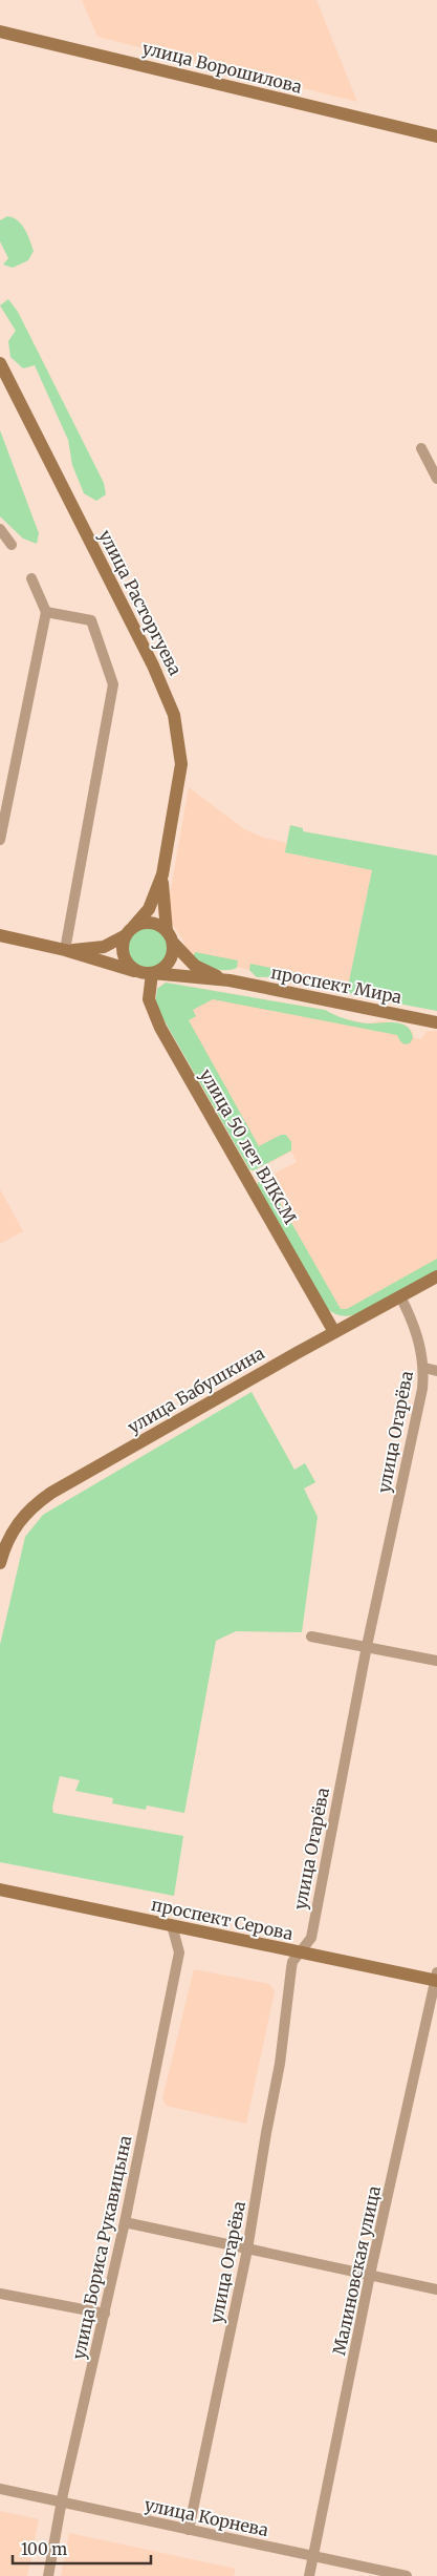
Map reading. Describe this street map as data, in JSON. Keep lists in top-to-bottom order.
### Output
{
  "streets": {
    "main road": [
      "улица Ворошилова",
      "улица Расторгуева",
      "проспект Мира",
      "улица 50 лет ВЛКСМ",
      "улица Бабушкина",
      "проспект Серова"
    ],
    "street": [
      "улица Огарёва",
      "улица Бориса Рукавицына",
      "Малиновская улица",
      "улица Корнева"
    ]
  },
  "crossings": [
    ["улица Расторгуева", "проспект Мира"],
    ["улица Расторгуева", "улица 50 лет ВЛКСМ"],
    ["проспект Мира", "улица 50 лет ВЛКСМ"],
    ["улица 50 лет ВЛКСМ", "улица Бабушкина"],
    ["улица Бабушкина", "улица Огарёва"],
    ["улица Огарёва", "проспект Серова"],
    ["улица Огарёва", "улица Корнева"],
    ["проспект Серова", "улица Бориса Рукавицына"],
    ["проспект Серова", "Малиновская улица"],
    ["улица Бориса Рукавицына", "улица Корнева"],
    ["Малиновская улица", "улица Корнева"]
  ],
  "scale_bar": "100 m"
}
